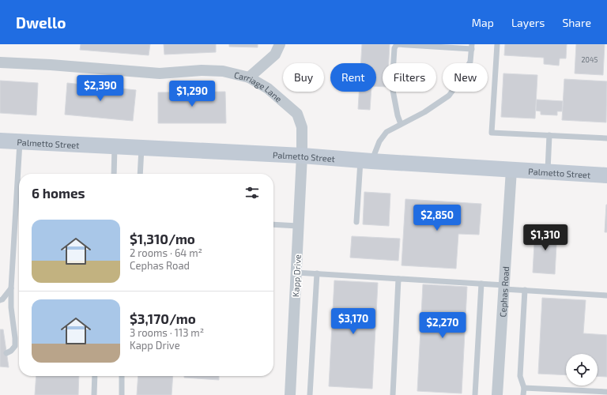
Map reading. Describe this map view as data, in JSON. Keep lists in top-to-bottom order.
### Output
{
  "streets": {
    "street": [
      "Carriage Lane",
      "Palmetto Street",
      "Kapp Drive",
      "Cephas Road"
    ]
  },
  "crossings": [
    ["Carriage Lane", "Palmetto Street"],
    ["Carriage Lane", "Kapp Drive"],
    ["Palmetto Street", "Kapp Drive"],
    ["Palmetto Street", "Cephas Road"]
  ],
  "house_numbers": ["2045"],
  "page": {
    "header": "Dwello",
    "nav": ["Map", "Layers", "Share"],
    "chip": [
      "Buy",
      "Rent",
      "Filters",
      "New"
    ],
    "price": [
      "$2,390",
      "$1,290",
      "$2,850",
      "$1,310",
      "$3,170",
      "$2,270"
    ],
    "heading": "6 homes",
    "list": [
      {
        "name": "$1,310/mo",
        "note": "2 rooms · 64 m² · Cephas Road"
      },
      {
        "name": "$3,170/mo",
        "note": "3 rooms · 113 m² · Kapp Drive"
      }
    ]
  }
}
